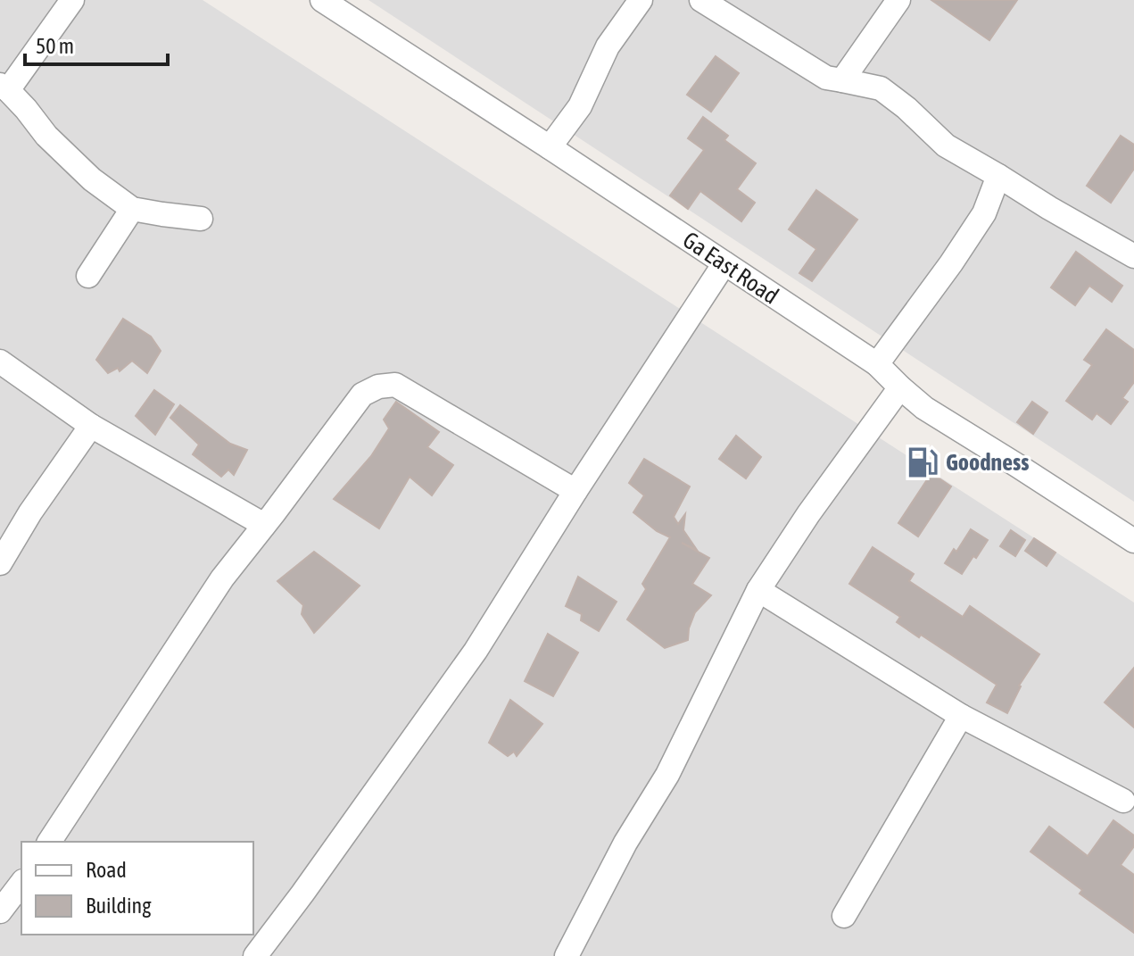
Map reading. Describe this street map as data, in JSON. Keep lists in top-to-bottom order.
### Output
{
  "streets": {
    "street": ["Ga East Road"]
  },
  "places": {
    "fuel station": ["Goodness"]
  },
  "legend": ["Road", "Building"],
  "scale_bar": "50 m"
}
